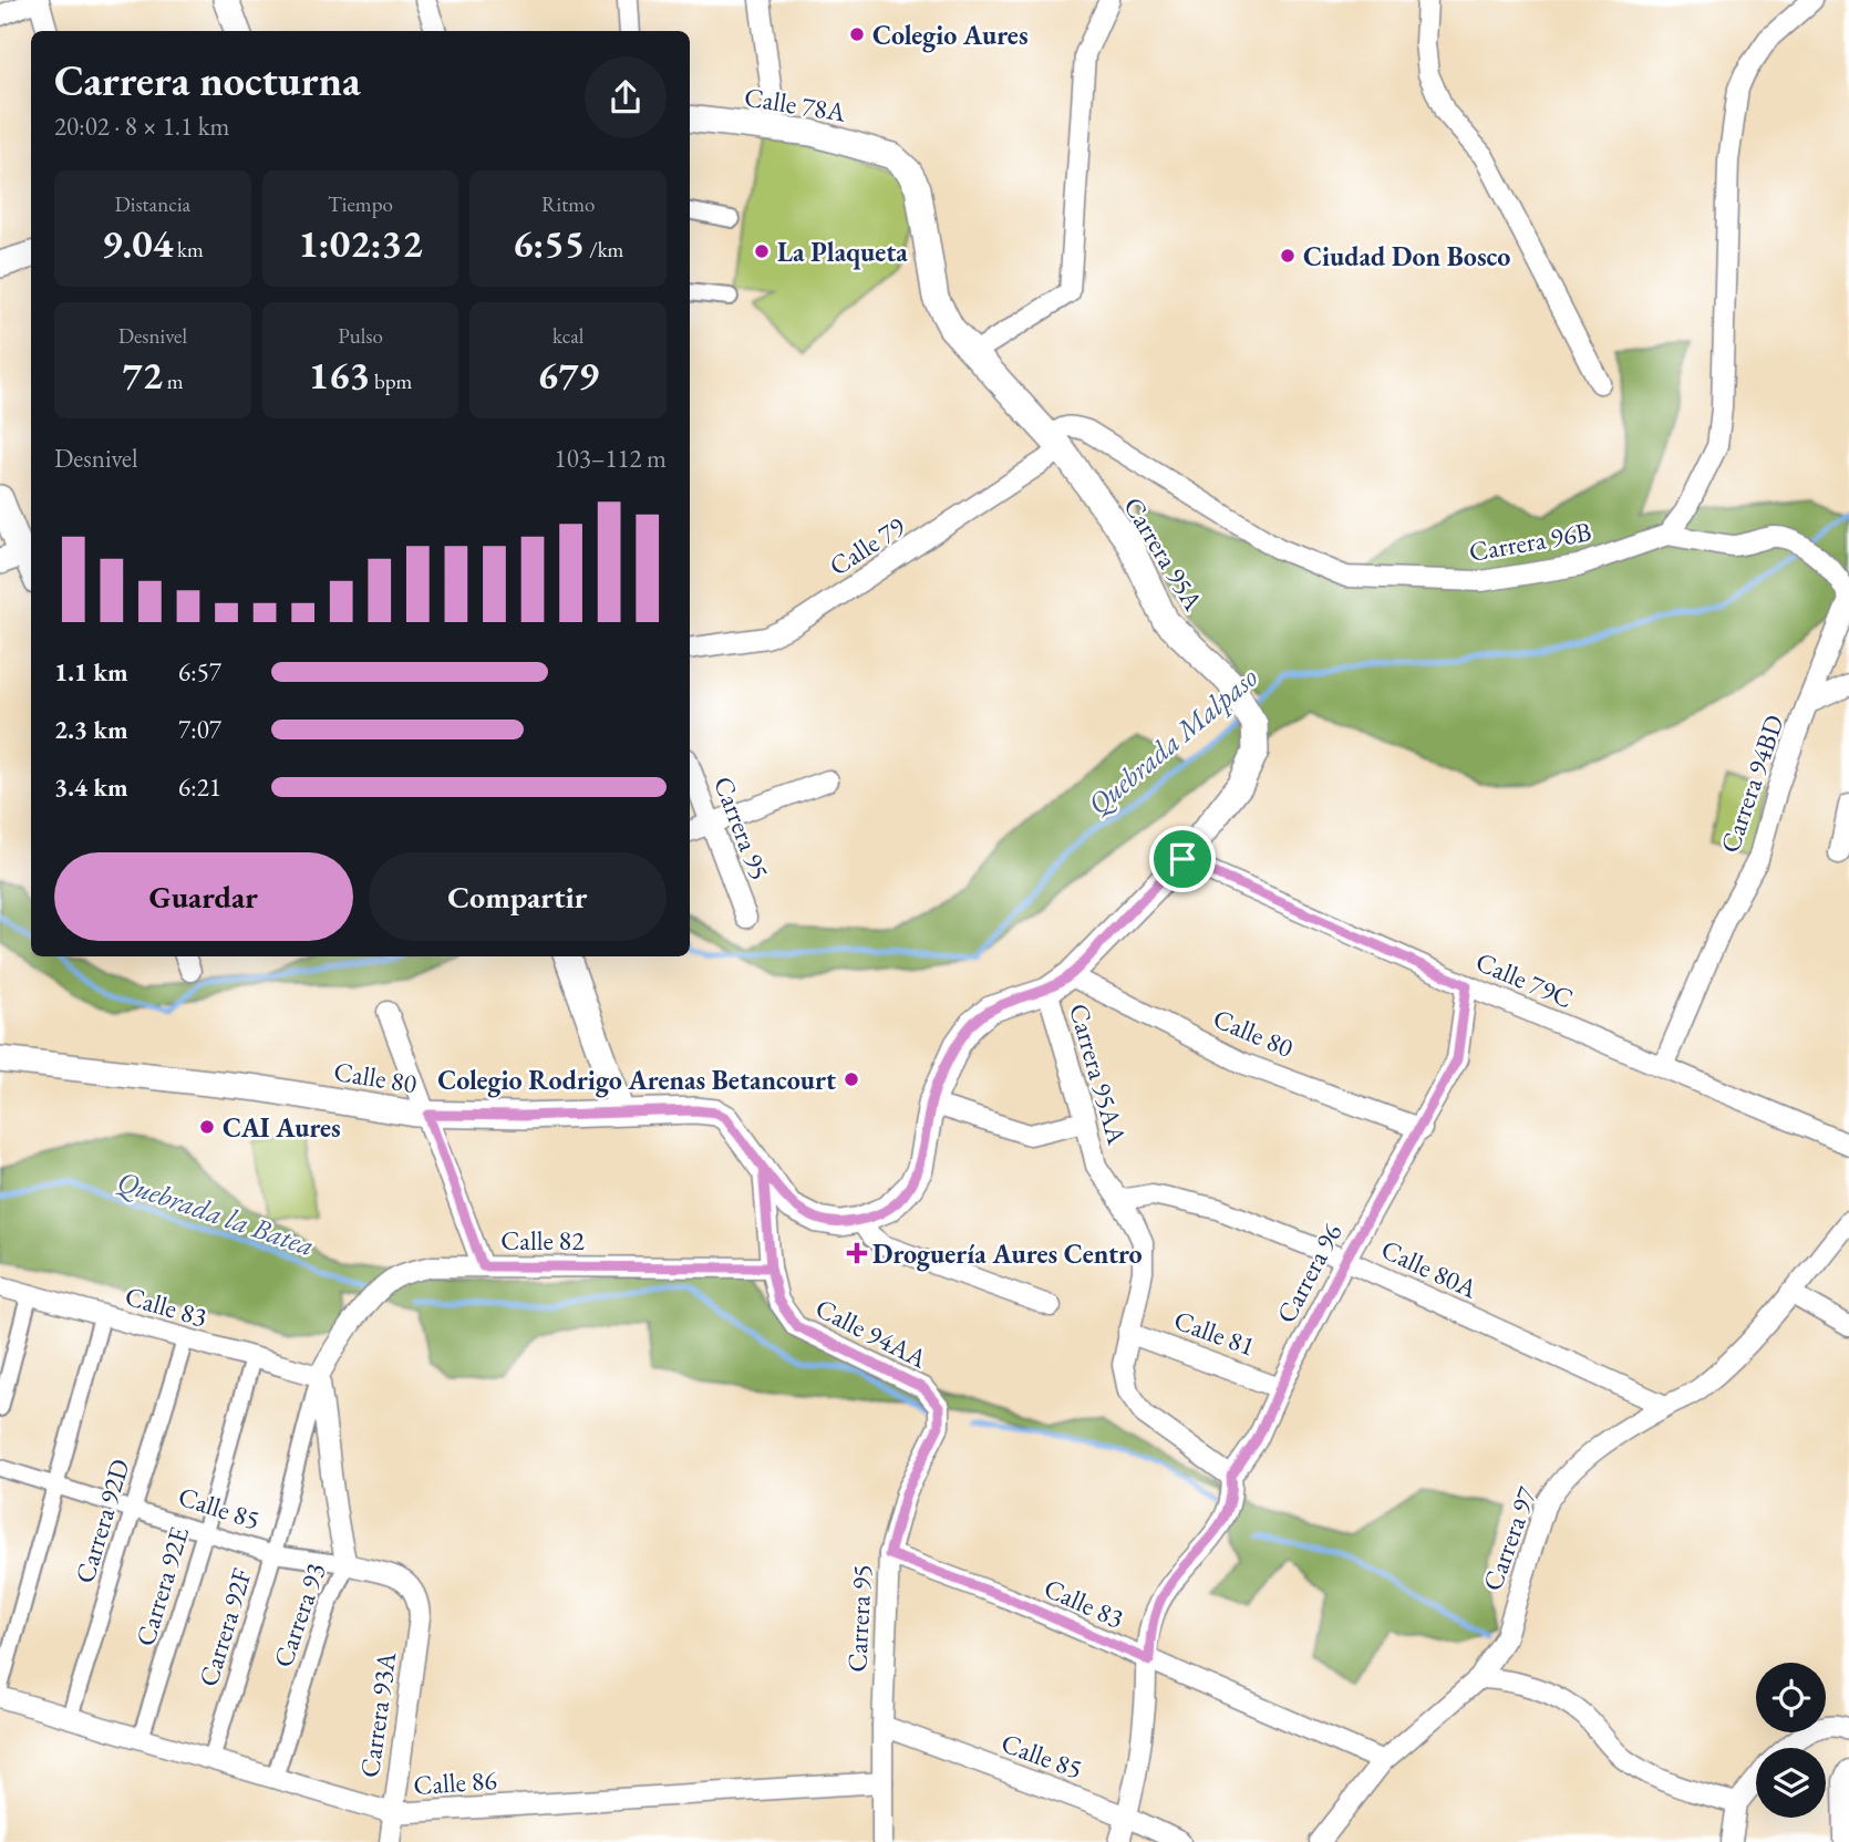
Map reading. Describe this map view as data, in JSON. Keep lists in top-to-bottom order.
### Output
{
  "streets": {
    "street": [
      "Calle 78A",
      "Carrera 96B",
      "Calle 79",
      "Carrera 95A",
      "Carrera 94BD",
      "Carrera 95",
      "Calle 79C",
      "Calle 80",
      "Carrera 95AA",
      "Calle 82",
      "Calle 80A",
      "Carrera 96",
      "Calle 83",
      "Calle 94AA",
      "Calle 81",
      "Calle 85",
      "Carrera 92D",
      "Carrera 97",
      "Carrera 92E",
      "Carrera 93",
      "Carrera 92F",
      "Carrera 93A",
      "Calle 86"
    ]
  },
  "crossings": [
    ["Calle 78A", "Carrera 95A"],
    ["Carrera 96B", "Calle 79"],
    ["Carrera 96B", "Carrera 95A"],
    ["Carrera 96B", "Carrera 94BD"],
    ["Calle 79", "Carrera 95A"],
    ["Carrera 95A", "Calle 79C"],
    ["Carrera 95A", "Calle 80"],
    ["Carrera 95A", "Carrera 95AA"],
    ["Carrera 94BD", "Calle 79C"],
    ["Carrera 95", "Calle 83"],
    ["Carrera 95", "Calle 94AA"],
    ["Carrera 95", "Calle 85"],
    ["Carrera 95", "Calle 86"],
    ["Calle 79C", "Carrera 96"],
    ["Calle 80", "Carrera 96"],
    ["Calle 80", "Calle 94AA"],
    ["Carrera 95AA", "Calle 80A"],
    ["Carrera 95AA", "Carrera 96"],
    ["Carrera 95AA", "Calle 81"],
    ["Calle 82", "Calle 83"],
    ["Calle 82", "Calle 94AA"],
    ["Calle 82", "Carrera 93"],
    ["Calle 82", "Carrera 92F"],
    ["Calle 80A", "Carrera 96"],
    ["Calle 80A", "Carrera 97"],
    ["Carrera 96", "Calle 81"],
    ["Calle 83", "Carrera 92D"],
    ["Calle 83", "Carrera 97"],
    ["Calle 83", "Carrera 92E"],
    ["Calle 83", "Carrera 93"],
    ["Calle 83", "Carrera 92F"],
    ["Calle 85", "Carrera 92D"],
    ["Calle 85", "Carrera 92E"],
    ["Calle 85", "Carrera 93"],
    ["Calle 85", "Carrera 92F"],
    ["Calle 85", "Carrera 93A"],
    ["Carrera 92D", "Calle 86"],
    ["Carrera 92E", "Calle 86"],
    ["Carrera 93", "Carrera 92F"],
    ["Carrera 93", "Calle 86"],
    ["Carrera 92F", "Calle 86"],
    ["Carrera 93A", "Calle 86"]
  ],
  "water": ["Quebrada Malpaso", "Quebrada la Batea"],
  "places": {
    "other": [
      "Colegio Aures",
      "La Plaqueta",
      "Ciudad Don Bosco",
      "Colegio Rodrigo Arenas Betancourt",
      "CAI Aures"
    ],
    "health": ["Droguería Aures Centro"]
  },
  "page": {
    "heading": ["Carrera nocturna", "20:02 · 8 × 1.1 km"],
    "stats": [
      ["Distancia", "9.04 km"],
      ["Tiempo", "1:02:32"],
      ["Ritmo", "6:55 /km"],
      ["Desnivel", "72 m"],
      ["Pulso", "163 bpm"],
      ["kcal", "679"]
    ],
    "chart": ["Desnivel", "103–112 m"],
    "list": [
      {
        "name": "1.1 km",
        "note": "6:57"
      },
      {
        "name": "2.3 km",
        "note": "7:07"
      },
      {
        "name": "3.4 km",
        "note": "6:21"
      }
    ],
    "buttons": ["Guardar", "Compartir"]
  }
}
